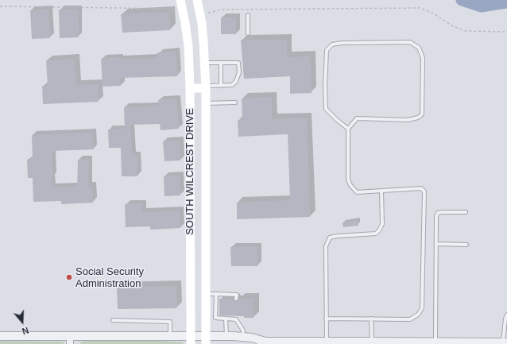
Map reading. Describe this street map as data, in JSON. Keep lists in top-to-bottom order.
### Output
{
  "streets": {
    "main road": ["SOUTH WILCREST DRIVE"]
  },
  "places": ["Social Security Administration"],
  "north": "bottom"
}
